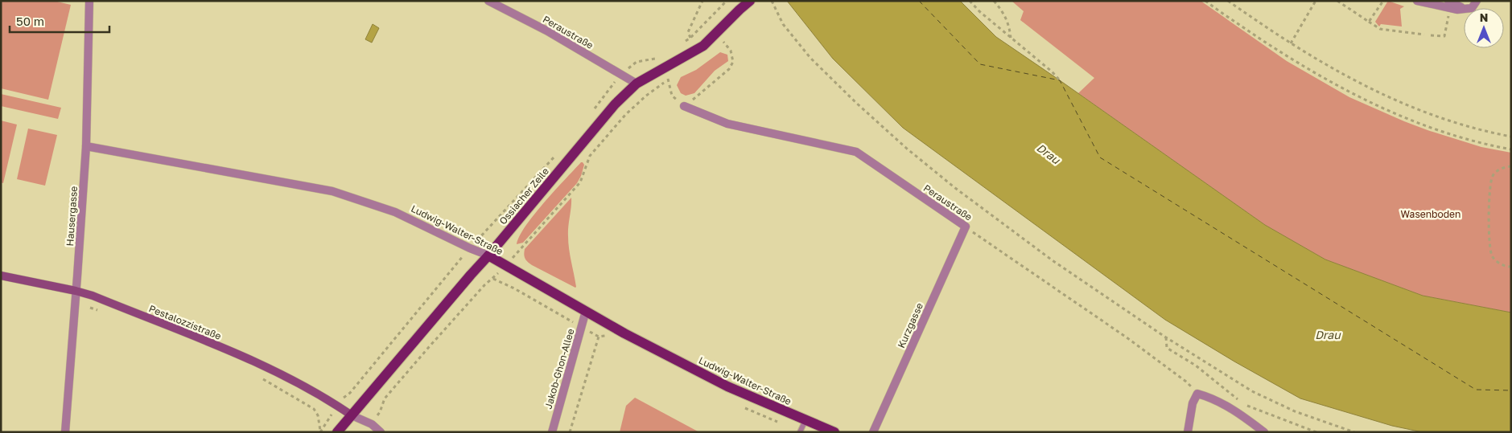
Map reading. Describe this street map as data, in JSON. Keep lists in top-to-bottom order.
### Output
{
  "streets": {
    "main road": ["Ossiacher Zeile", "Ludwig-Walter-Straße", "Pestalozzistraße"],
    "street": [
      "Peraustraße",
      "Hausergasse",
      "Kurzgasse",
      "Jakob-Ghon-Allee"
    ]
  },
  "crossings": [
    ["Peraustraße", "Ossiacher Zeile"],
    ["Peraustraße", "Kurzgasse"],
    ["Ossiacher Zeile", "Ludwig-Walter-Straße"],
    ["Ossiacher Zeile", "Pestalozzistraße"],
    ["Hausergasse", "Ludwig-Walter-Straße"],
    ["Hausergasse", "Pestalozzistraße"],
    ["Ludwig-Walter-Straße", "Jakob-Ghon-Allee"]
  ],
  "water": ["Drau"],
  "parks": ["Wasenboden"],
  "scale_bar": "50 m",
  "north": "top"
}
